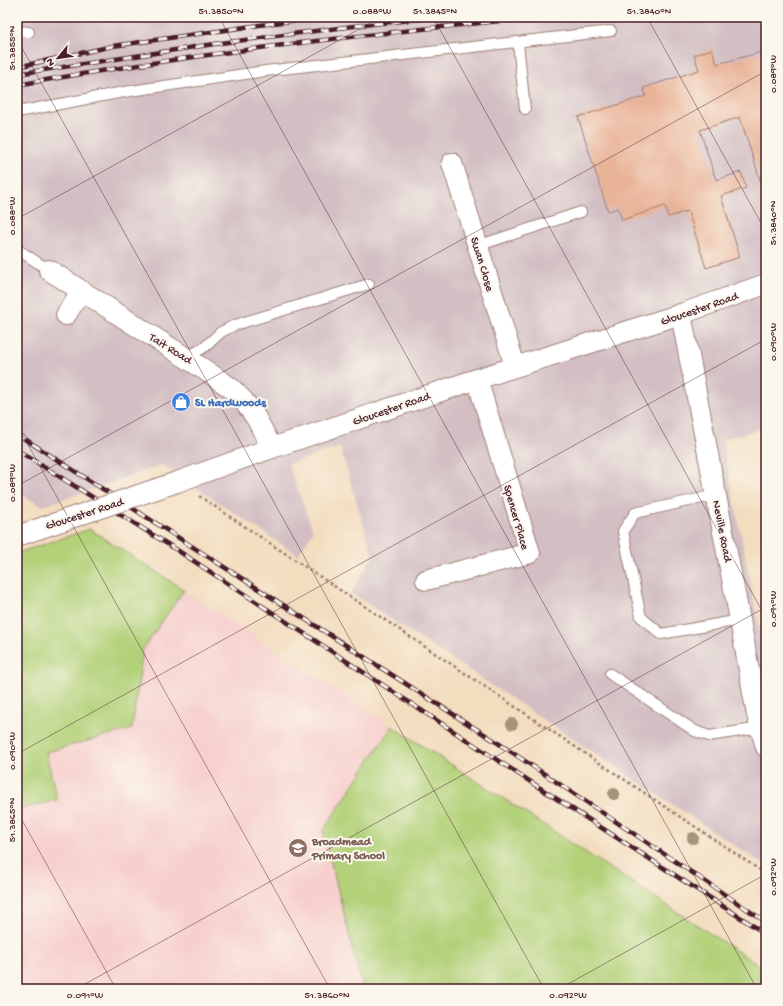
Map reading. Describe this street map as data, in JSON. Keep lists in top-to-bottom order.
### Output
{
  "streets": {
    "street": [
      "Swan Close",
      "Gloucester Road",
      "Tait Road",
      "Spencer Place",
      "Neville Road"
    ]
  },
  "crossings": [
    ["Swan Close", "Gloucester Road"],
    ["Gloucester Road", "Tait Road"],
    ["Gloucester Road", "Spencer Place"],
    ["Gloucester Road", "Neville Road"]
  ],
  "places": {
    "shop": ["SL Hardwoods"],
    "school or university": ["Broadmead Primary School"]
  },
  "north": "bottom left",
  "coordinates": [
    "51.3850°N",
    "0.088°W",
    "51.3845°N",
    "51.3840°N",
    "51.3855°N",
    "0.089°W",
    "0.090°W",
    "0.091°W",
    "51.3865°N",
    "0.092°W",
    "51.3860°N"
  ]
}
